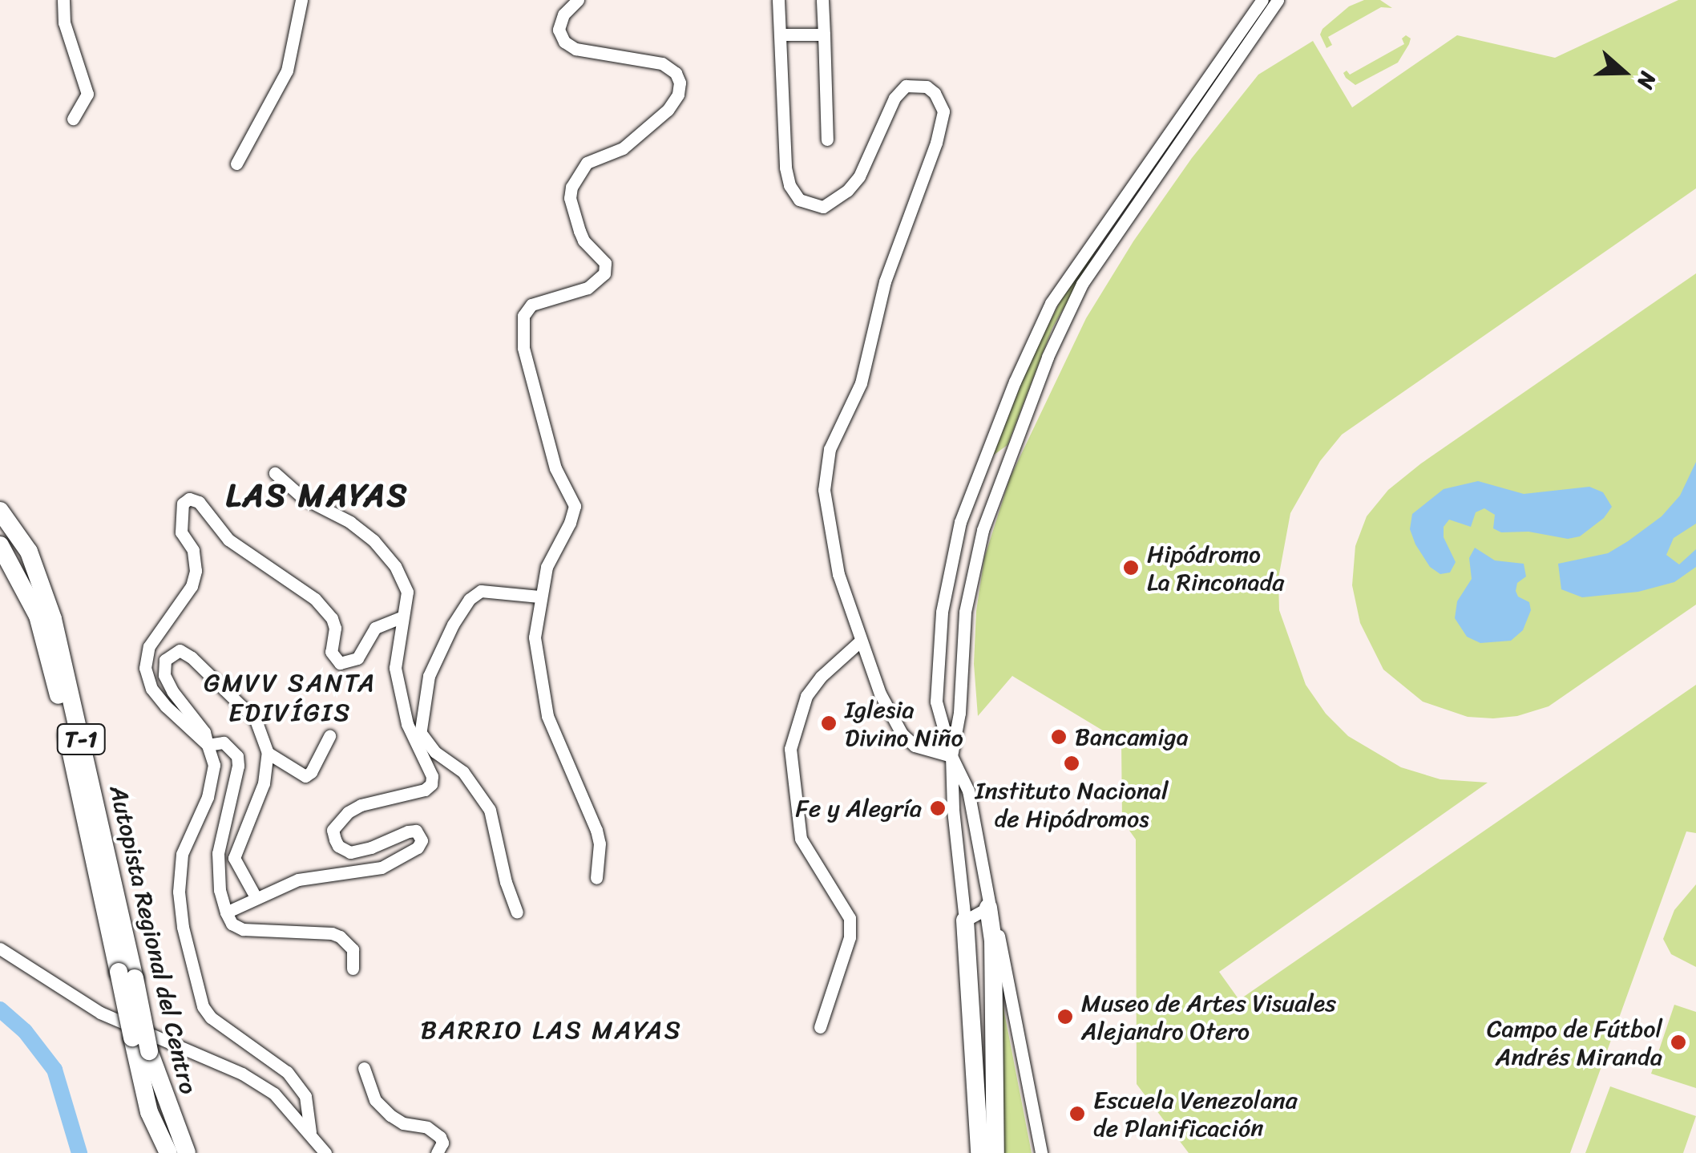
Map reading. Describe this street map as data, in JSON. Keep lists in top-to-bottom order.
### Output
{
  "streets": {
    "highway": ["T-1", "Autopista Regional del Centro"]
  },
  "districts": ["LAS MAYAS", "GMVV SANTA EDIVÍGIS", "BARRIO LAS MAYAS"],
  "places": [
    "Hipódromo La Rinconada",
    "Iglesia Divino Niño",
    "Bancamiga",
    "Instituto Nacional de Hipódromos",
    "Fe y Alegría",
    "Museo de Artes Visuales Alejandro Otero",
    "Campo de Fútbol Andrés Miranda",
    "Escuela Venezolana de Planificación"
  ],
  "north": "right"
}
